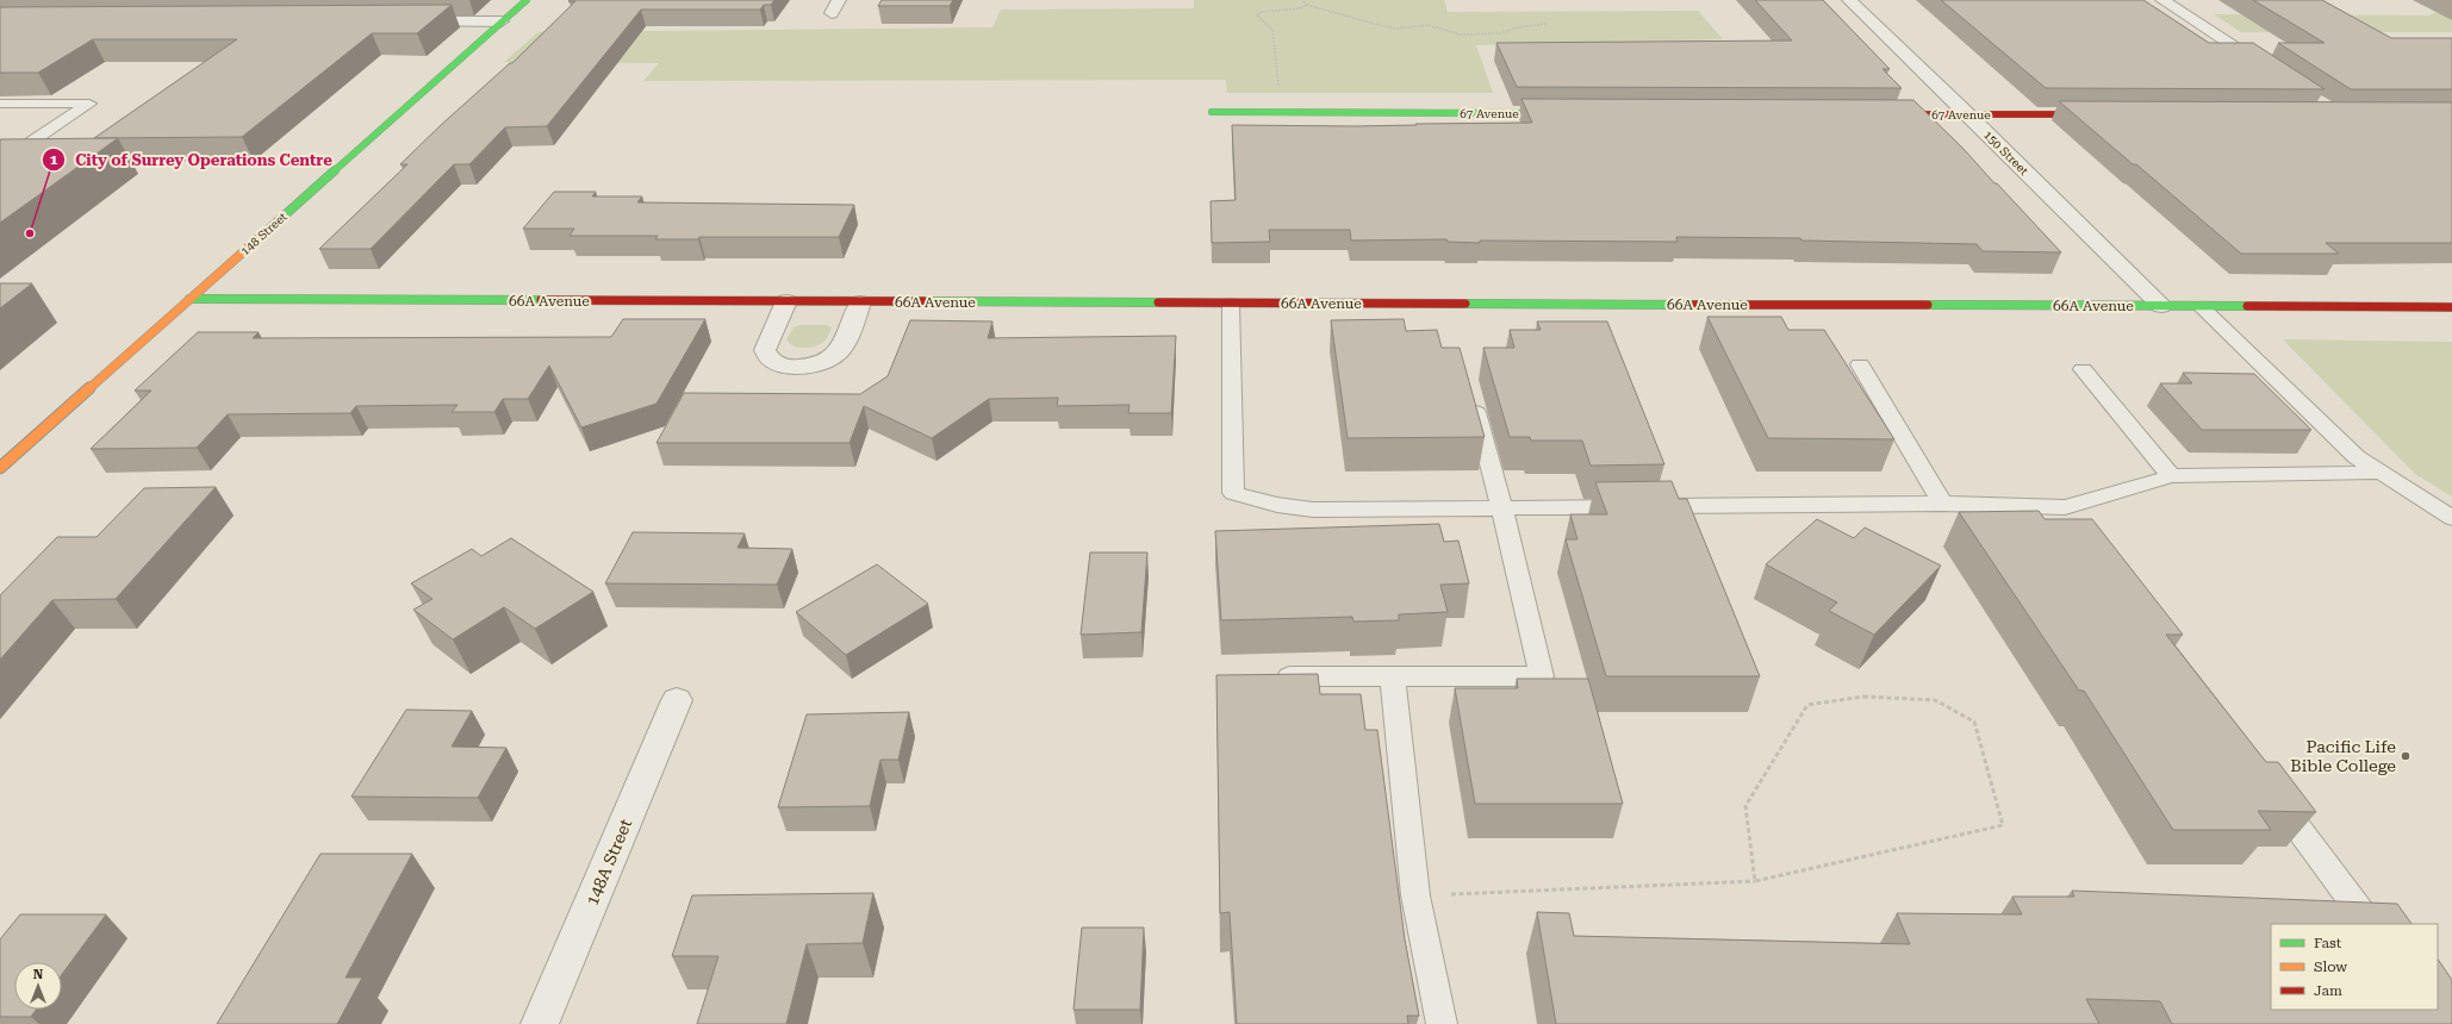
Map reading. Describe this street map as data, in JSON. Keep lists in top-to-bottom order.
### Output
{
  "streets": {
    "street": [
      "67 Avenue",
      "150 Street",
      "148 Street",
      "66A Avenue",
      "148A Street"
    ]
  },
  "crossings": [
    ["67 Avenue", "150 Street"],
    ["150 Street", "66A Avenue"],
    ["148 Street", "66A Avenue"]
  ],
  "places": ["City of Surrey Operations Centre", "Pacific Life Bible College"],
  "legend": ["Fast", "Slow", "Jam"],
  "north": "top"
}
